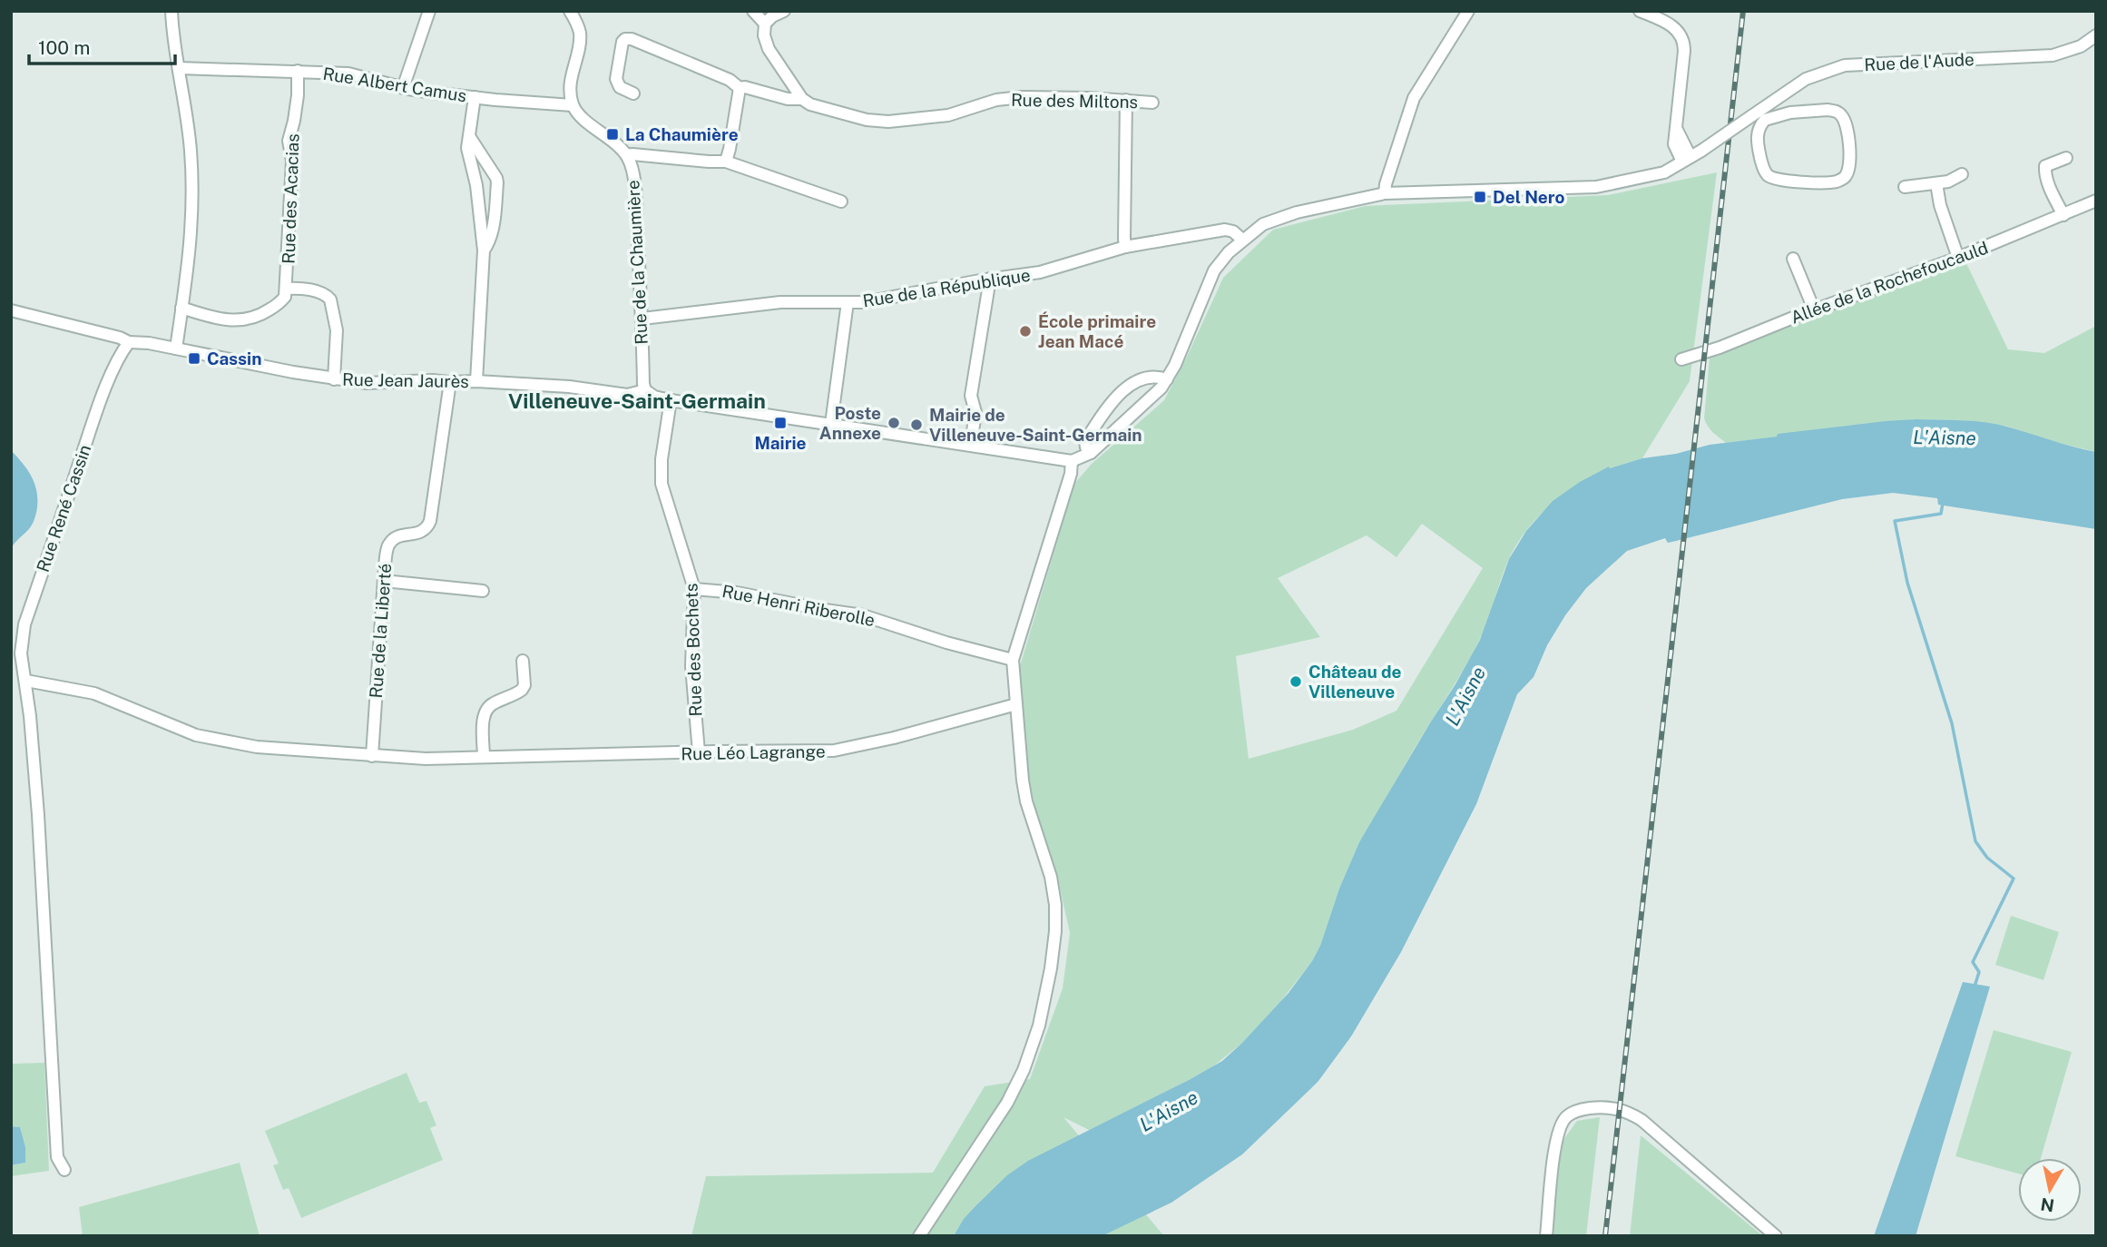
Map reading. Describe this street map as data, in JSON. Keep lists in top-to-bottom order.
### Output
{
  "streets": {
    "street": [
      "Rue de l'Aude",
      "Rue Albert Camus",
      "Rue des Miltons",
      "Rue des Acacias",
      "Rue de la Chaumière",
      "Allée de la Rochefoucauld",
      "Rue de la République",
      "Rue Jean Jaurès",
      "Rue René Cassin",
      "Rue Henri Riberolle",
      "Rue de la Liberté",
      "Rue des Bochets",
      "Rue Léo Lagrange"
    ]
  },
  "crossings": [
    ["Rue de l'Aude", "Rue de la République"],
    ["Rue Albert Camus", "Rue des Acacias"],
    ["Rue Albert Camus", "Rue de la Chaumière"],
    ["Rue de la Chaumière", "Rue de la République"],
    ["Rue de la Chaumière", "Rue Jean Jaurès"],
    ["Rue Jean Jaurès", "Rue René Cassin"],
    ["Rue Jean Jaurès", "Rue de la Liberté"],
    ["Rue René Cassin", "Rue Léo Lagrange"],
    ["Rue Henri Riberolle", "Rue des Bochets"],
    ["Rue de la Liberté", "Rue Léo Lagrange"],
    ["Rue des Bochets", "Rue Léo Lagrange"]
  ],
  "districts": ["Villeneuve-Saint-Germain"],
  "water": ["L'Aisne"],
  "places": {
    "transit": [
      "La Chaumière",
      "Del Nero",
      "Cassin",
      "Mairie"
    ],
    "other": [
      "École primaire Jean Macé",
      "Poste Annexe",
      "Mairie de Villeneuve-Saint-Germain",
      "Château de Villeneuve"
    ]
  },
  "scale_bar": "100 m",
  "north": "bottom"
}
